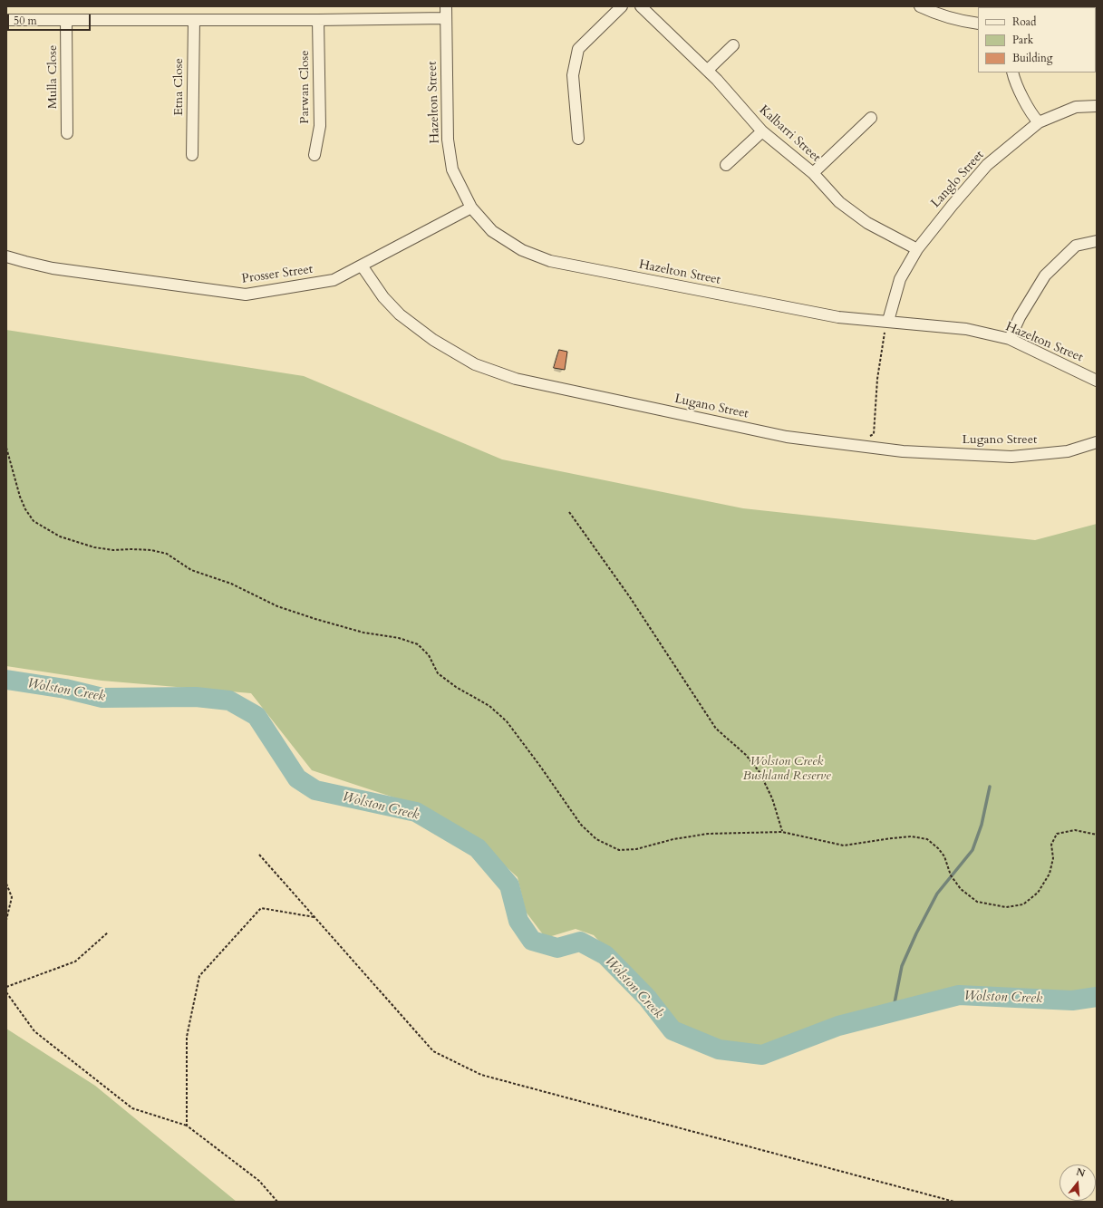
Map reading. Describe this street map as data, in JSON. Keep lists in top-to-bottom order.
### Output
{
  "streets": {
    "street": [
      "Mulla Close",
      "Etna Close",
      "Parwan Close",
      "Hazelton Street",
      "Kalbarri Street",
      "Langlo Street",
      "Prosser Street",
      "Lugano Street"
    ]
  },
  "crossings": [
    ["Hazelton Street", "Langlo Street"],
    ["Hazelton Street", "Prosser Street"],
    ["Kalbarri Street", "Langlo Street"],
    ["Prosser Street", "Lugano Street"]
  ],
  "water": ["Wolston Creek"],
  "parks": ["Wolston Creek Bushland Reserve"],
  "legend": ["Road", "Park", "Building"],
  "scale_bar": "50 m",
  "north": "top"
}
